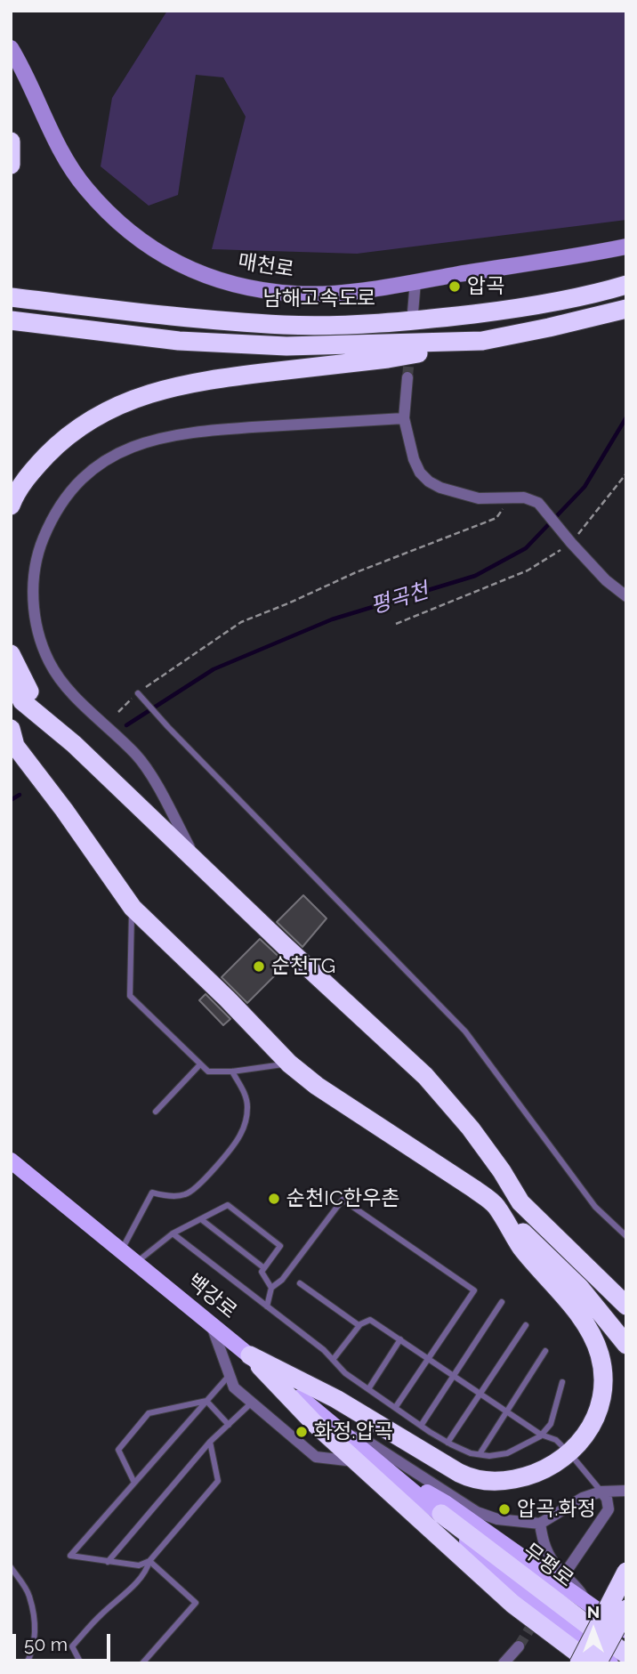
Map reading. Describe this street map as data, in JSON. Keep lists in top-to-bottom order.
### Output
{
  "streets": {
    "highway": ["남해고속도로", "무평로"],
    "main road": ["매천로", "백강로"]
  },
  "crossings": [
    ["백강로", "무평로"]
  ],
  "water": ["평곡천"],
  "places": [
    "압곡",
    "순천TG",
    "순천IC한우촌",
    "화정.압곡",
    "압곡.화정"
  ],
  "scale_bar": "50 m",
  "north": "top"
}
